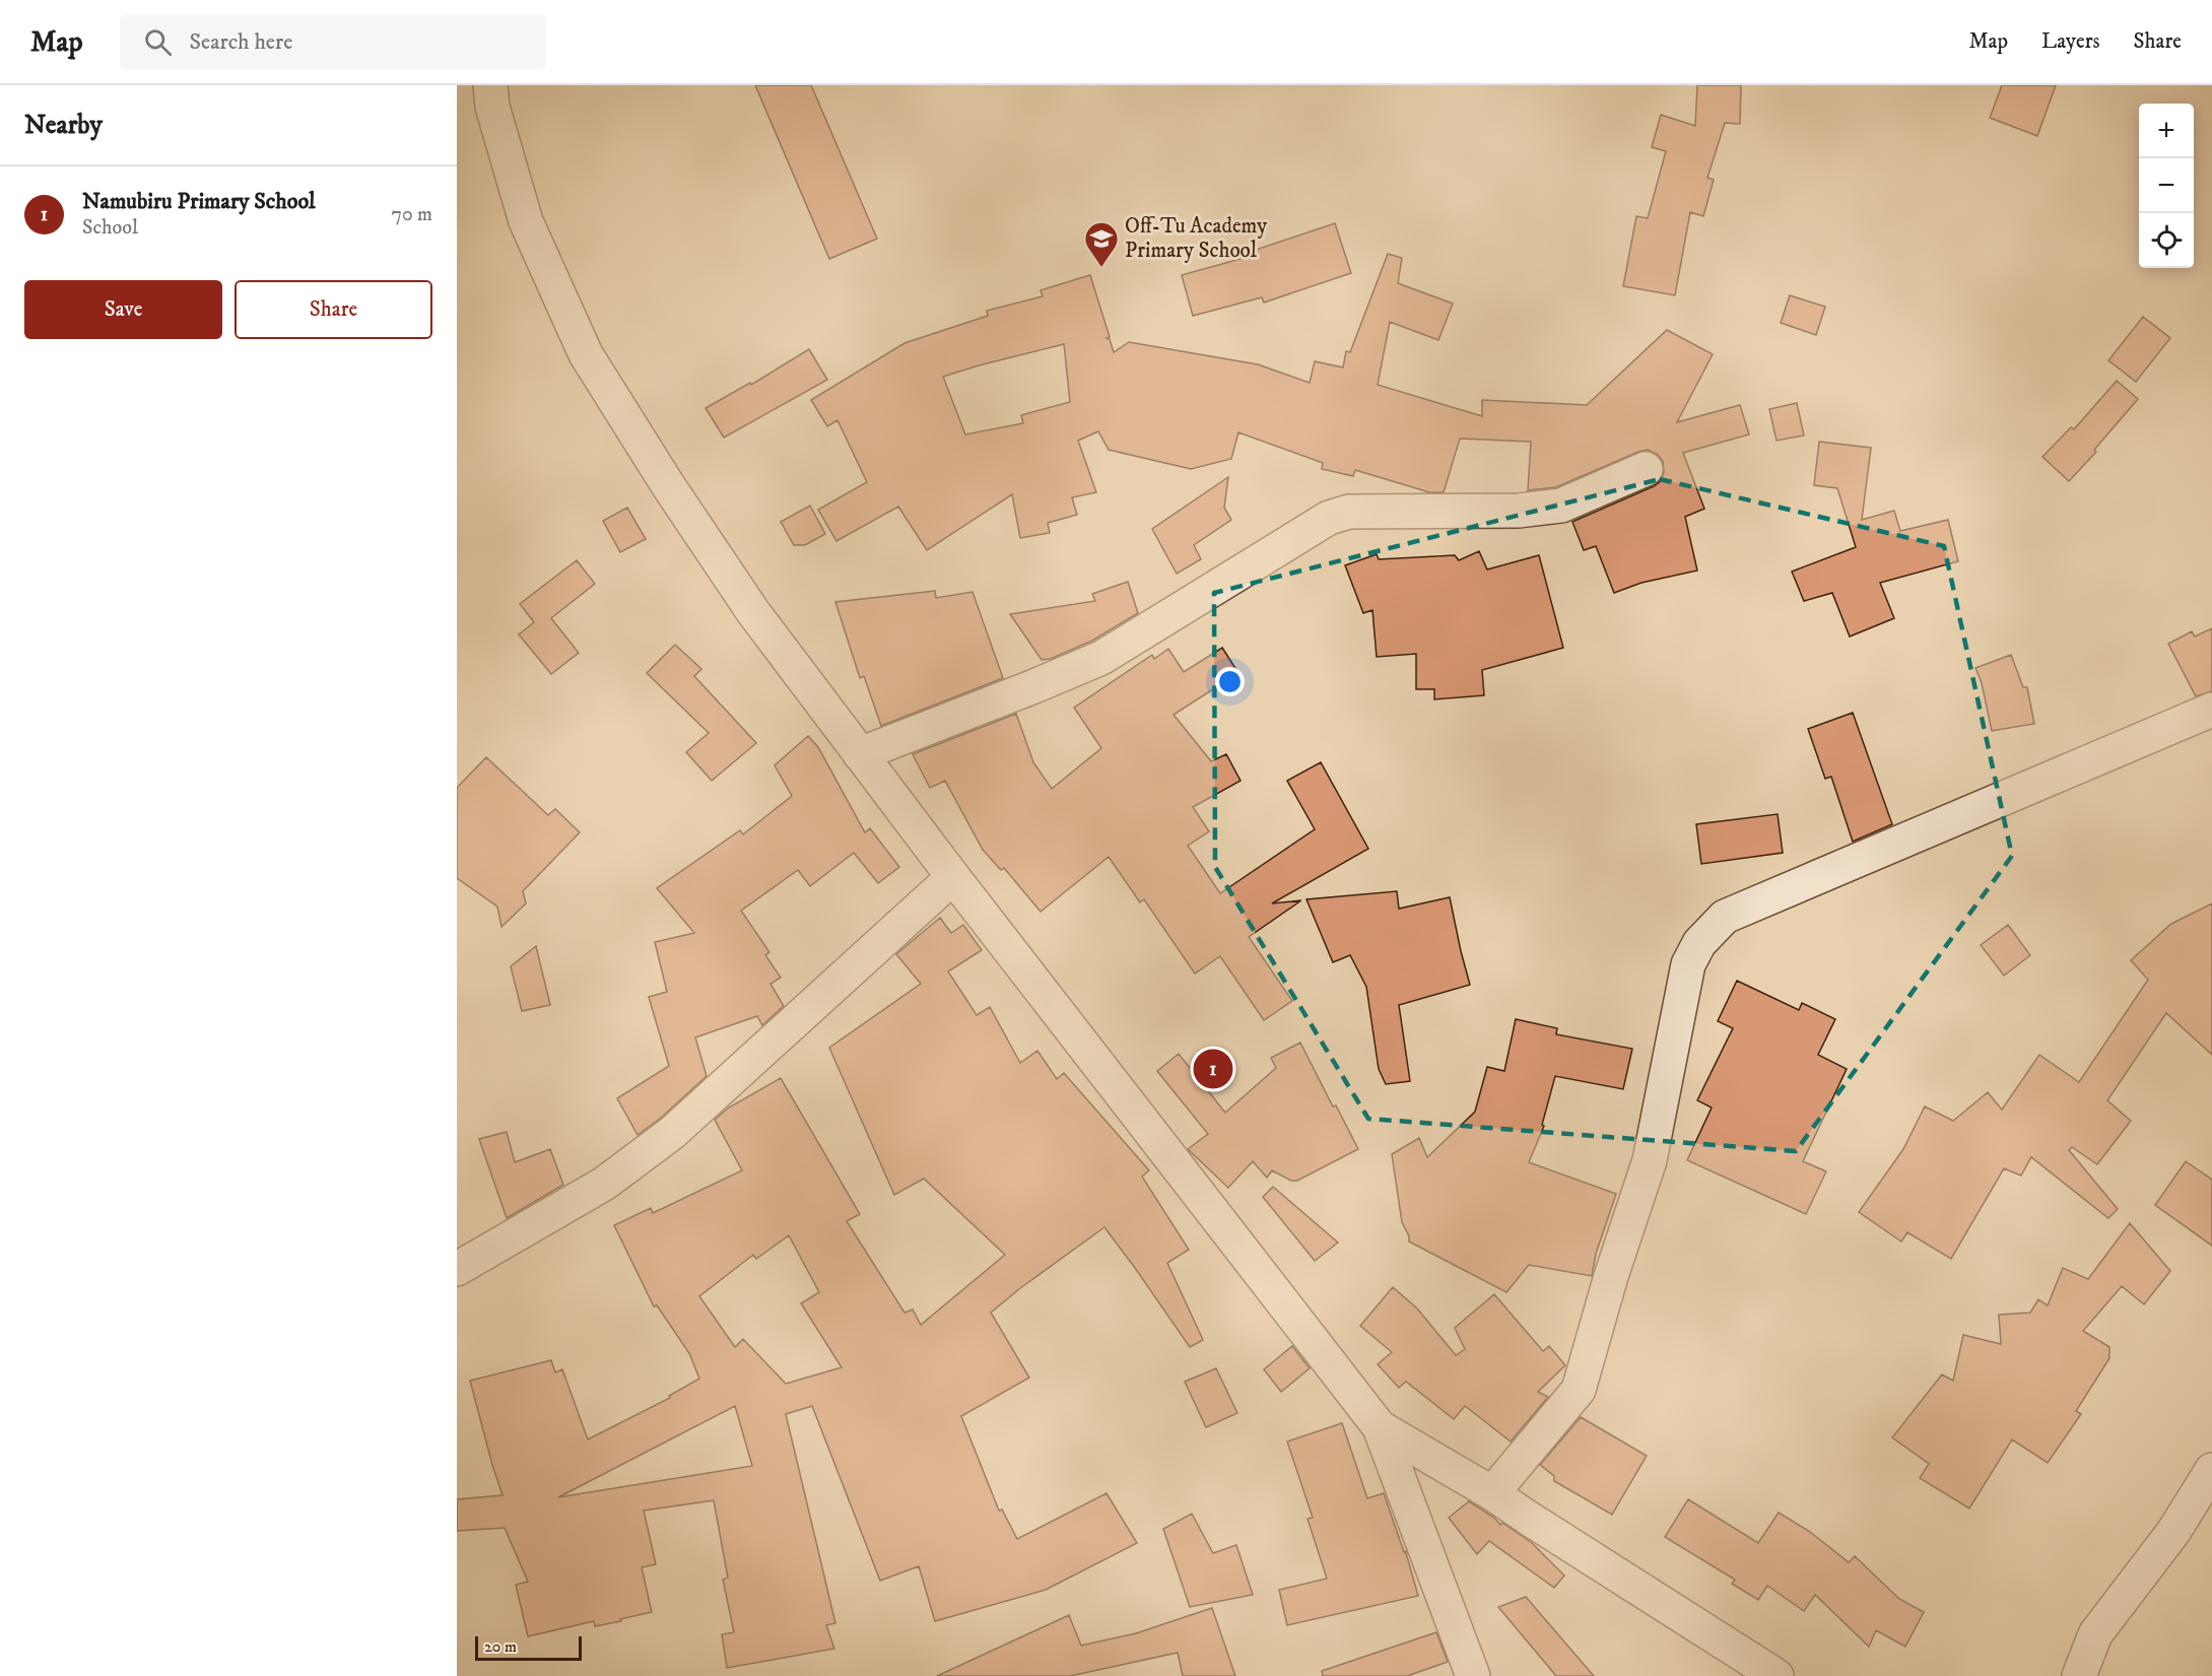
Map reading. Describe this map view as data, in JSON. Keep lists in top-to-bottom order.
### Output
{
  "places": {
    "school or university": ["Off-Tu Academy Primary School"]
  },
  "scale_bar": "20 m",
  "page": {
    "header": "Map",
    "search": "Search here",
    "nav": ["Map", "Layers", "Share"],
    "heading": "Nearby",
    "map_buttons": ["+", "−"],
    "list": [
      {
        "mark": "1",
        "name": "Namubiru Primary School",
        "note": "School",
        "value": "70 m"
      }
    ],
    "buttons": ["Save", "Share"],
    "pins": "1",
    "scale": "20 m"
  }
}
